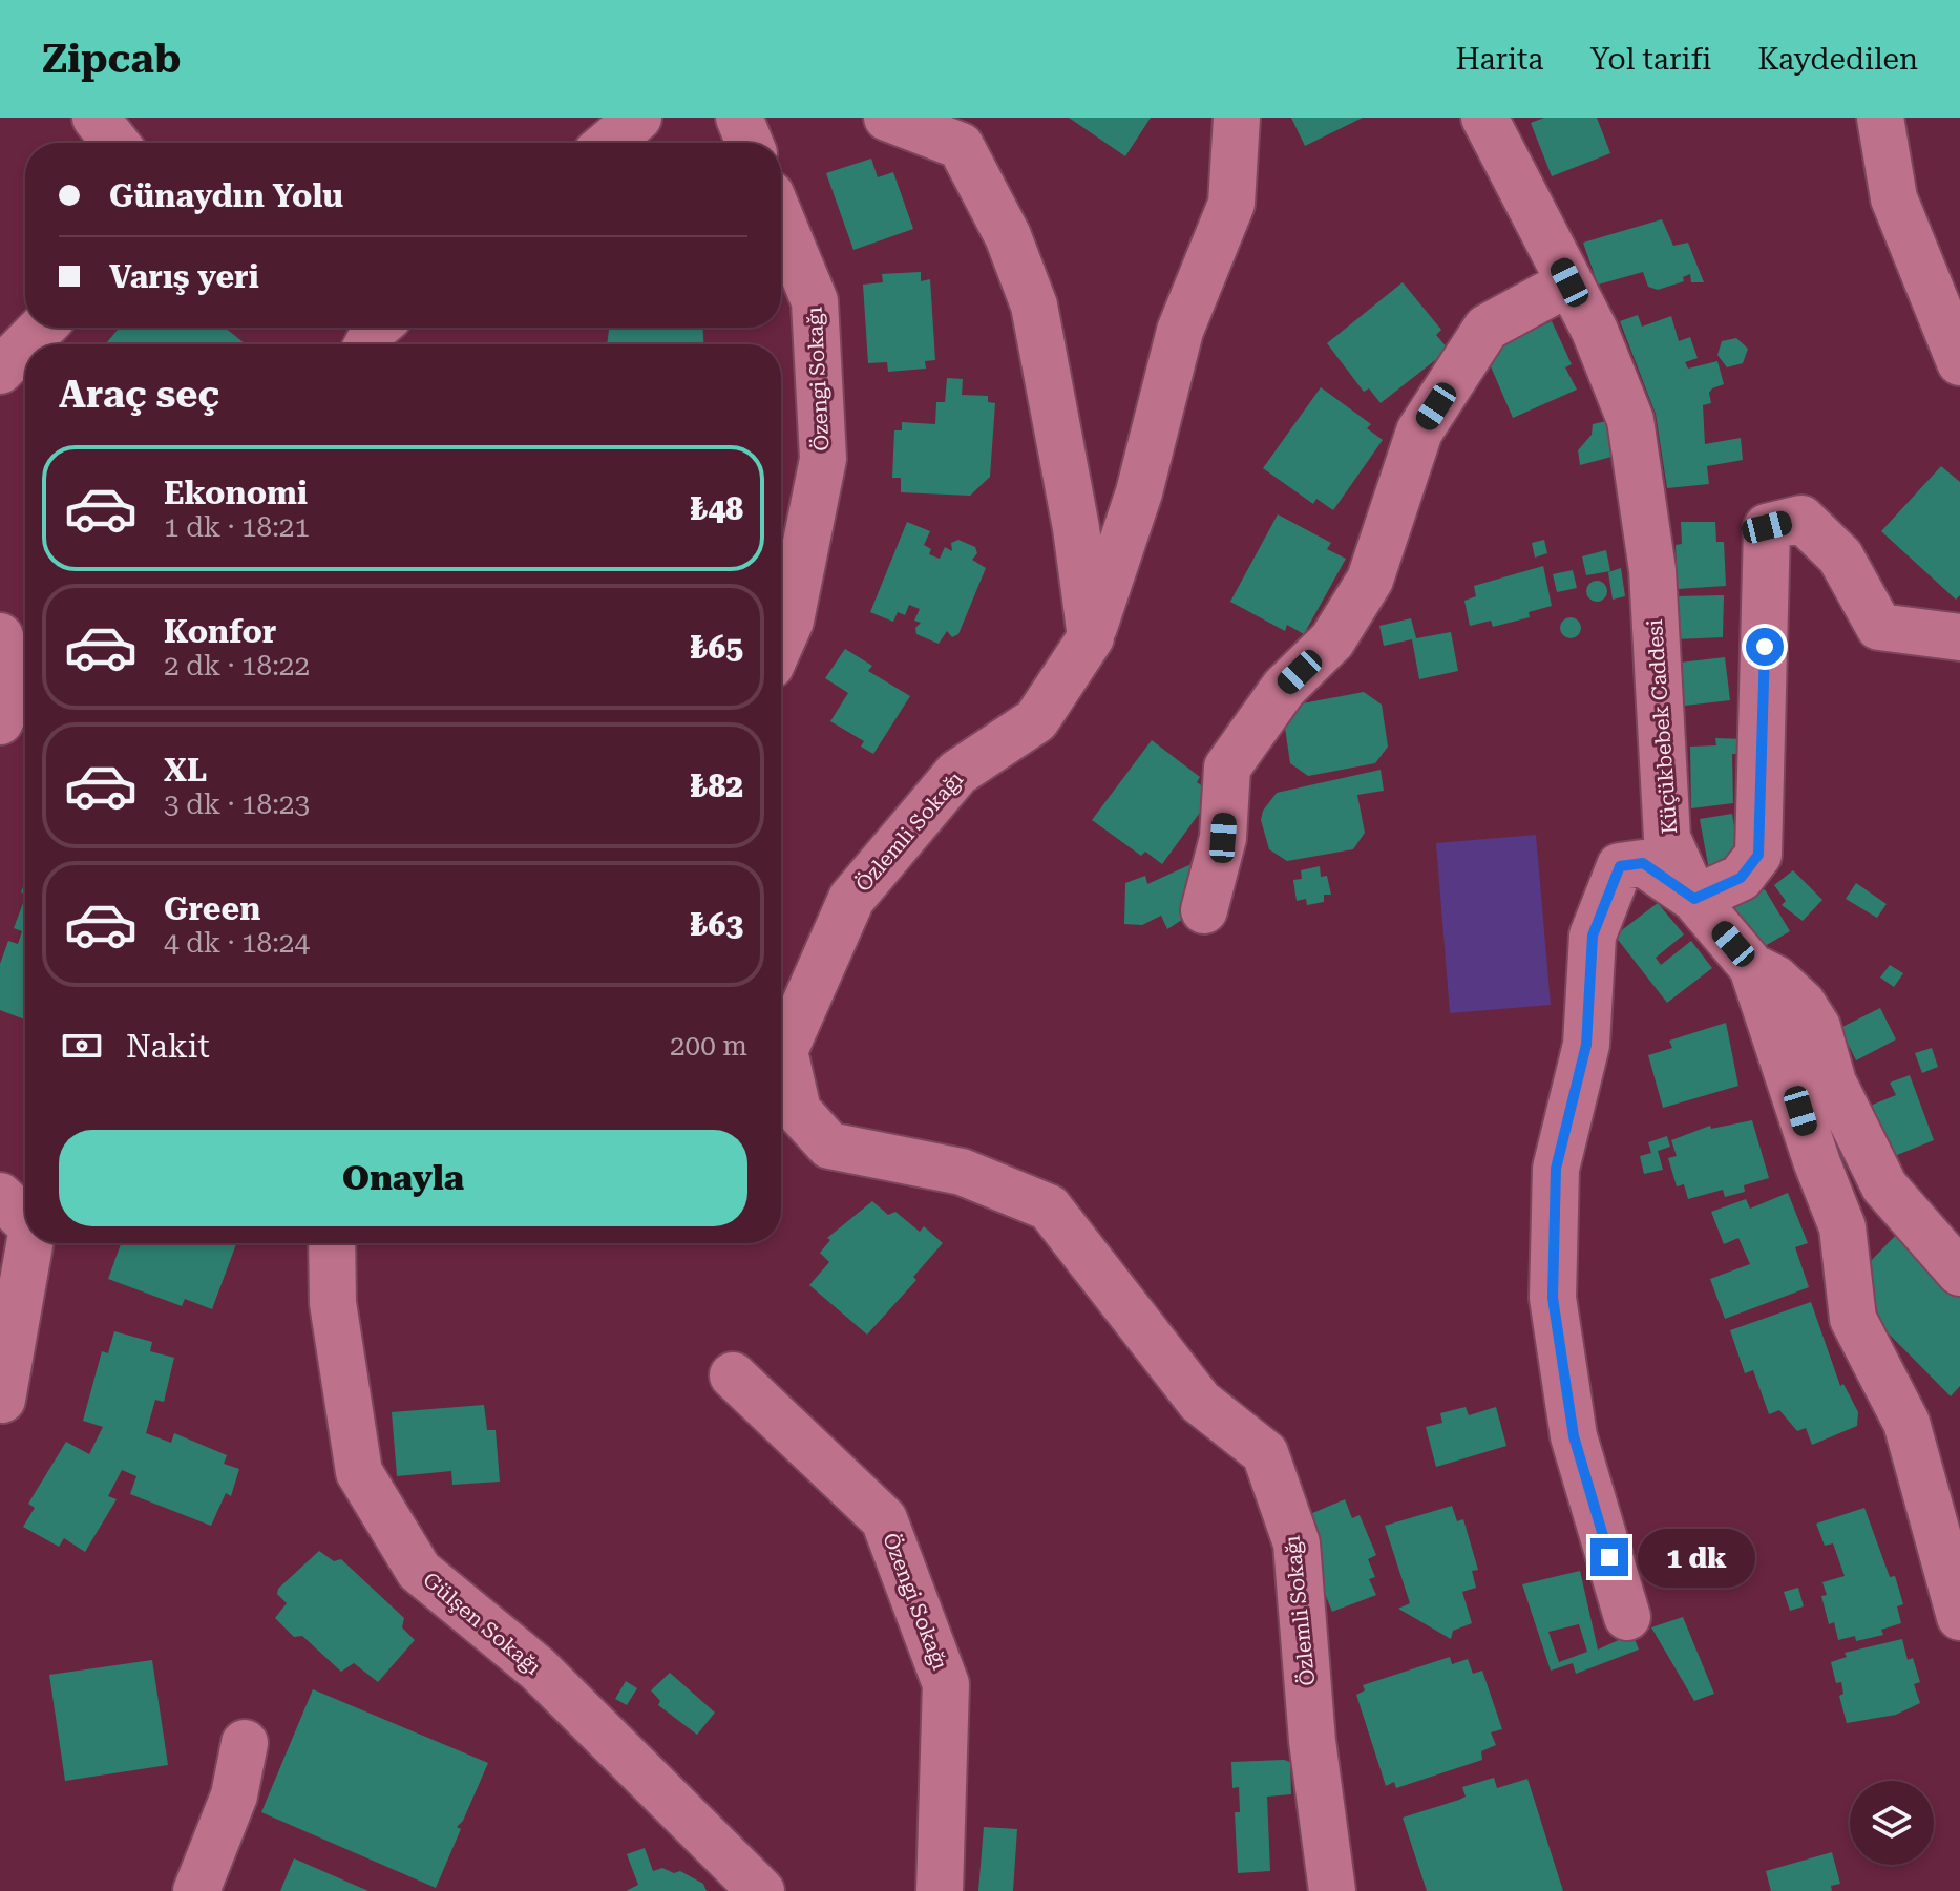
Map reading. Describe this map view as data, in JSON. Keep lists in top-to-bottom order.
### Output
{
  "streets": {
    "street": [
      "Özengi Sokağı",
      "Küçükbebek Caddesi",
      "Özlemli Sokağı",
      "Gülşen Sokağı"
    ]
  },
  "page": {
    "header": "Zipcab",
    "nav": ["Harita", "Yol tarifi", "Kaydedilen"],
    "banner": ["Günaydın Yolu", "Varış yeri"],
    "heading": "Araç seç",
    "list": [
      {
        "name": "Ekonomi",
        "note": "1 dk · 18:21",
        "value": "₺48"
      },
      {
        "name": "Konfor",
        "note": "2 dk · 18:22",
        "value": "₺65"
      },
      {
        "name": "XL",
        "note": "3 dk · 18:23",
        "value": "₺82"
      },
      {
        "name": "Green",
        "note": "4 dk · 18:24",
        "value": "₺63"
      }
    ],
    "pay": ["Nakit", "200 m"],
    "buttons": "Onayla",
    "bubble": "1 dk"
  }
}
